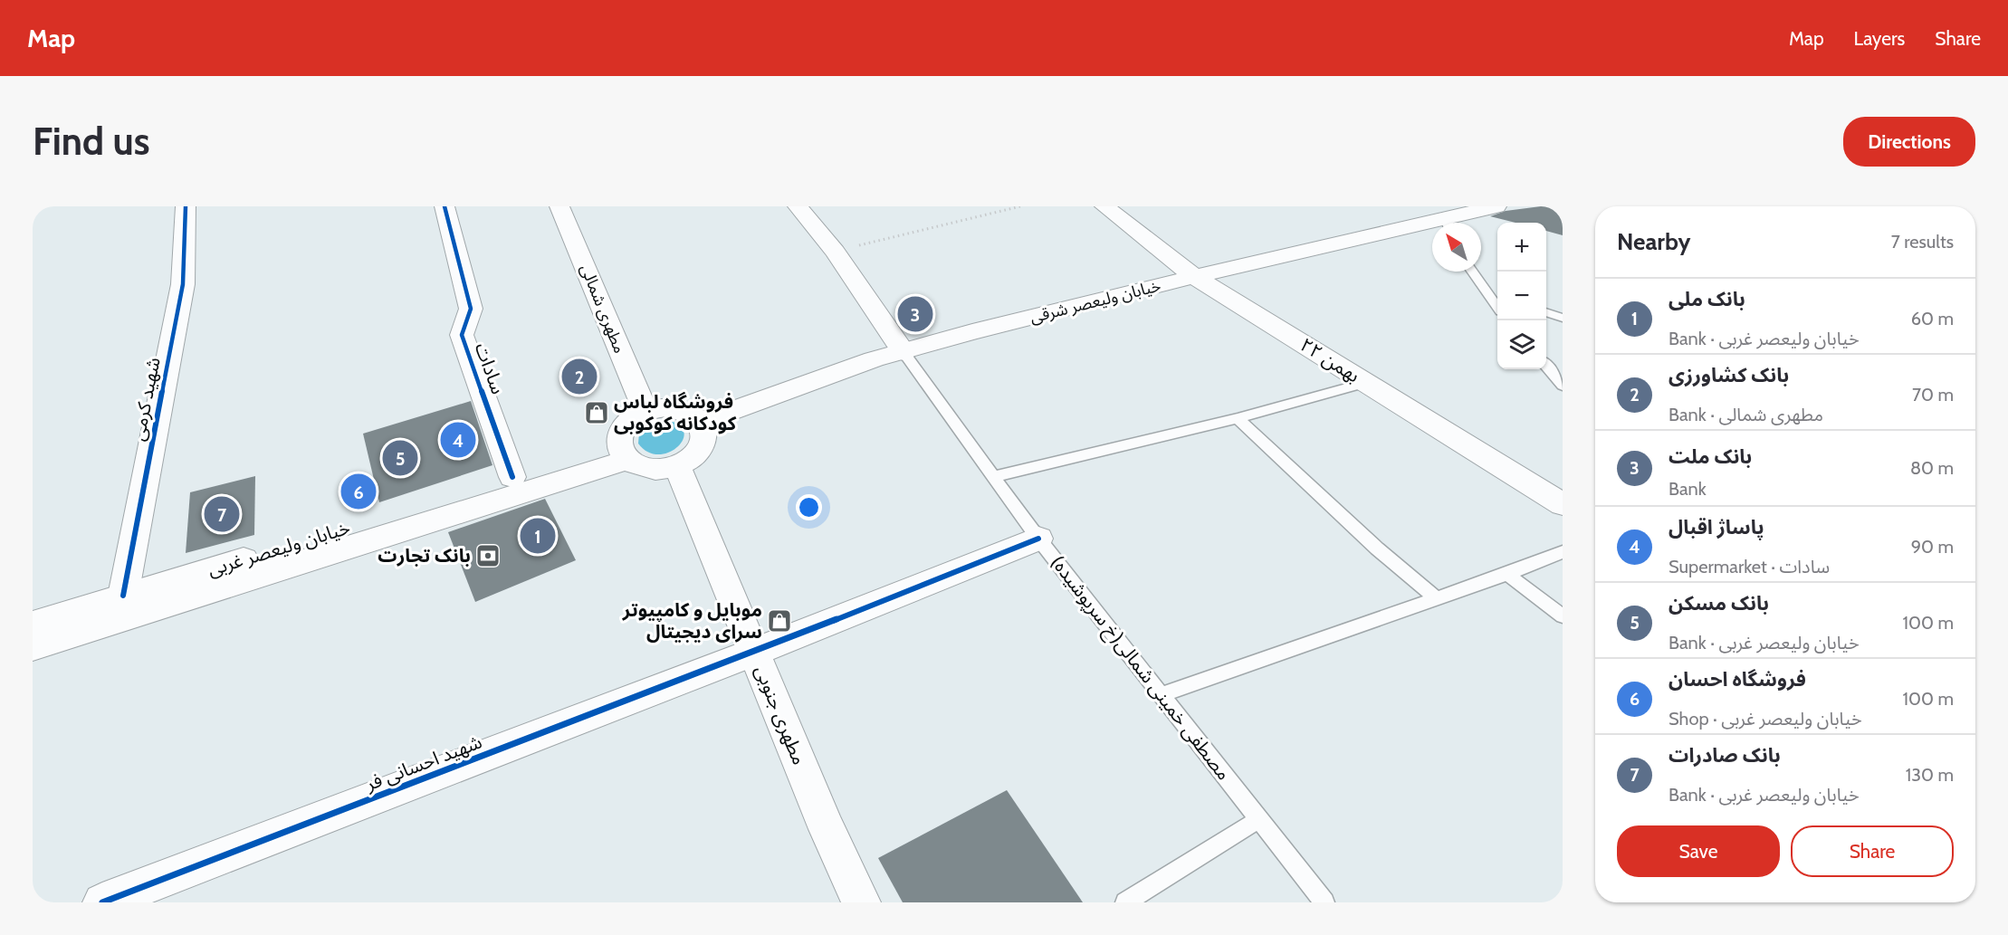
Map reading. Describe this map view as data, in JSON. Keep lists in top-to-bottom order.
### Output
{
  "streets": {
    "main road": [
      "خیابان ولیعصر شرقی",
      "مطهری شمالی",
      "۲۲ بهمن",
      "سادات",
      "شهید کرمی",
      "خیابان ولیعصر غربی",
      "مطهری جنوبی",
      "شهید احسانی فر"
    ],
    "lane": ["مصطفی خمینی شمالی(خ سرپوشیده)"]
  },
  "crossings": [
    ["خیابان ولیعصر شرقی", "مطهری شمالی"],
    ["خیابان ولیعصر شرقی", "۲۲ بهمن"],
    ["خیابان ولیعصر شرقی", "خیابان ولیعصر غربی"],
    ["خیابان ولیعصر شرقی", "مصطفی خمینی شمالی(خ سرپوشیده)"],
    ["خیابان ولیعصر شرقی", "مطهری جنوبی"],
    ["مطهری شمالی", "خیابان ولیعصر غربی"],
    ["مطهری شمالی", "مطهری جنوبی"],
    ["سادات", "خیابان ولیعصر غربی"],
    ["شهید کرمی", "خیابان ولیعصر غربی"],
    ["خیابان ولیعصر غربی", "مطهری جنوبی"],
    ["مصطفی خمینی شمالی(خ سرپوشیده)", "شهید احسانی فر"],
    ["مطهری جنوبی", "شهید احسانی فر"]
  ],
  "places": {
    "shop": ["فروشگاه لباس کودکانه کوکوبی", "موبایل و کامپیوتر سرای دیجیتال"],
    "bank": ["بانک تجارت"]
  },
  "north": "top left",
  "page": {
    "header": "Map",
    "nav": ["Map", "Layers", "Share"],
    "buttons": [
      "Directions",
      ["Save", "Share"]
    ],
    "title": "Find us",
    "heading": ["Nearby", "7 results"],
    "map_buttons": ["+", "−"],
    "list": [
      {
        "mark": "1",
        "name": "بانک ملی",
        "note": "Bank · خیابان ولیعصر غربی",
        "value": "60 m"
      },
      {
        "mark": "2",
        "name": "بانک کشاورزی",
        "note": "Bank · مطهری شمالی",
        "value": "70 m"
      },
      {
        "mark": "3",
        "name": "بانک ملت",
        "note": "Bank",
        "value": "80 m"
      },
      {
        "mark": "4",
        "name": "پاساژ اقبال",
        "note": "Supermarket · سادات",
        "value": "90 m"
      },
      {
        "mark": "5",
        "name": "بانک مسکن",
        "note": "Bank · خیابان ولیعصر غربی",
        "value": "100 m"
      },
      {
        "mark": "6",
        "name": "فروشگاه احسان",
        "note": "Shop · خیابان ولیعصر غربی",
        "value": "100 m"
      },
      {
        "mark": "7",
        "name": "بانک صادرات",
        "note": "Bank · خیابان ولیعصر غربی",
        "value": "130 m"
      }
    ],
    "pins": [
      "3",
      "2",
      "4",
      "5",
      "6",
      "7",
      "1"
    ]
  }
}
